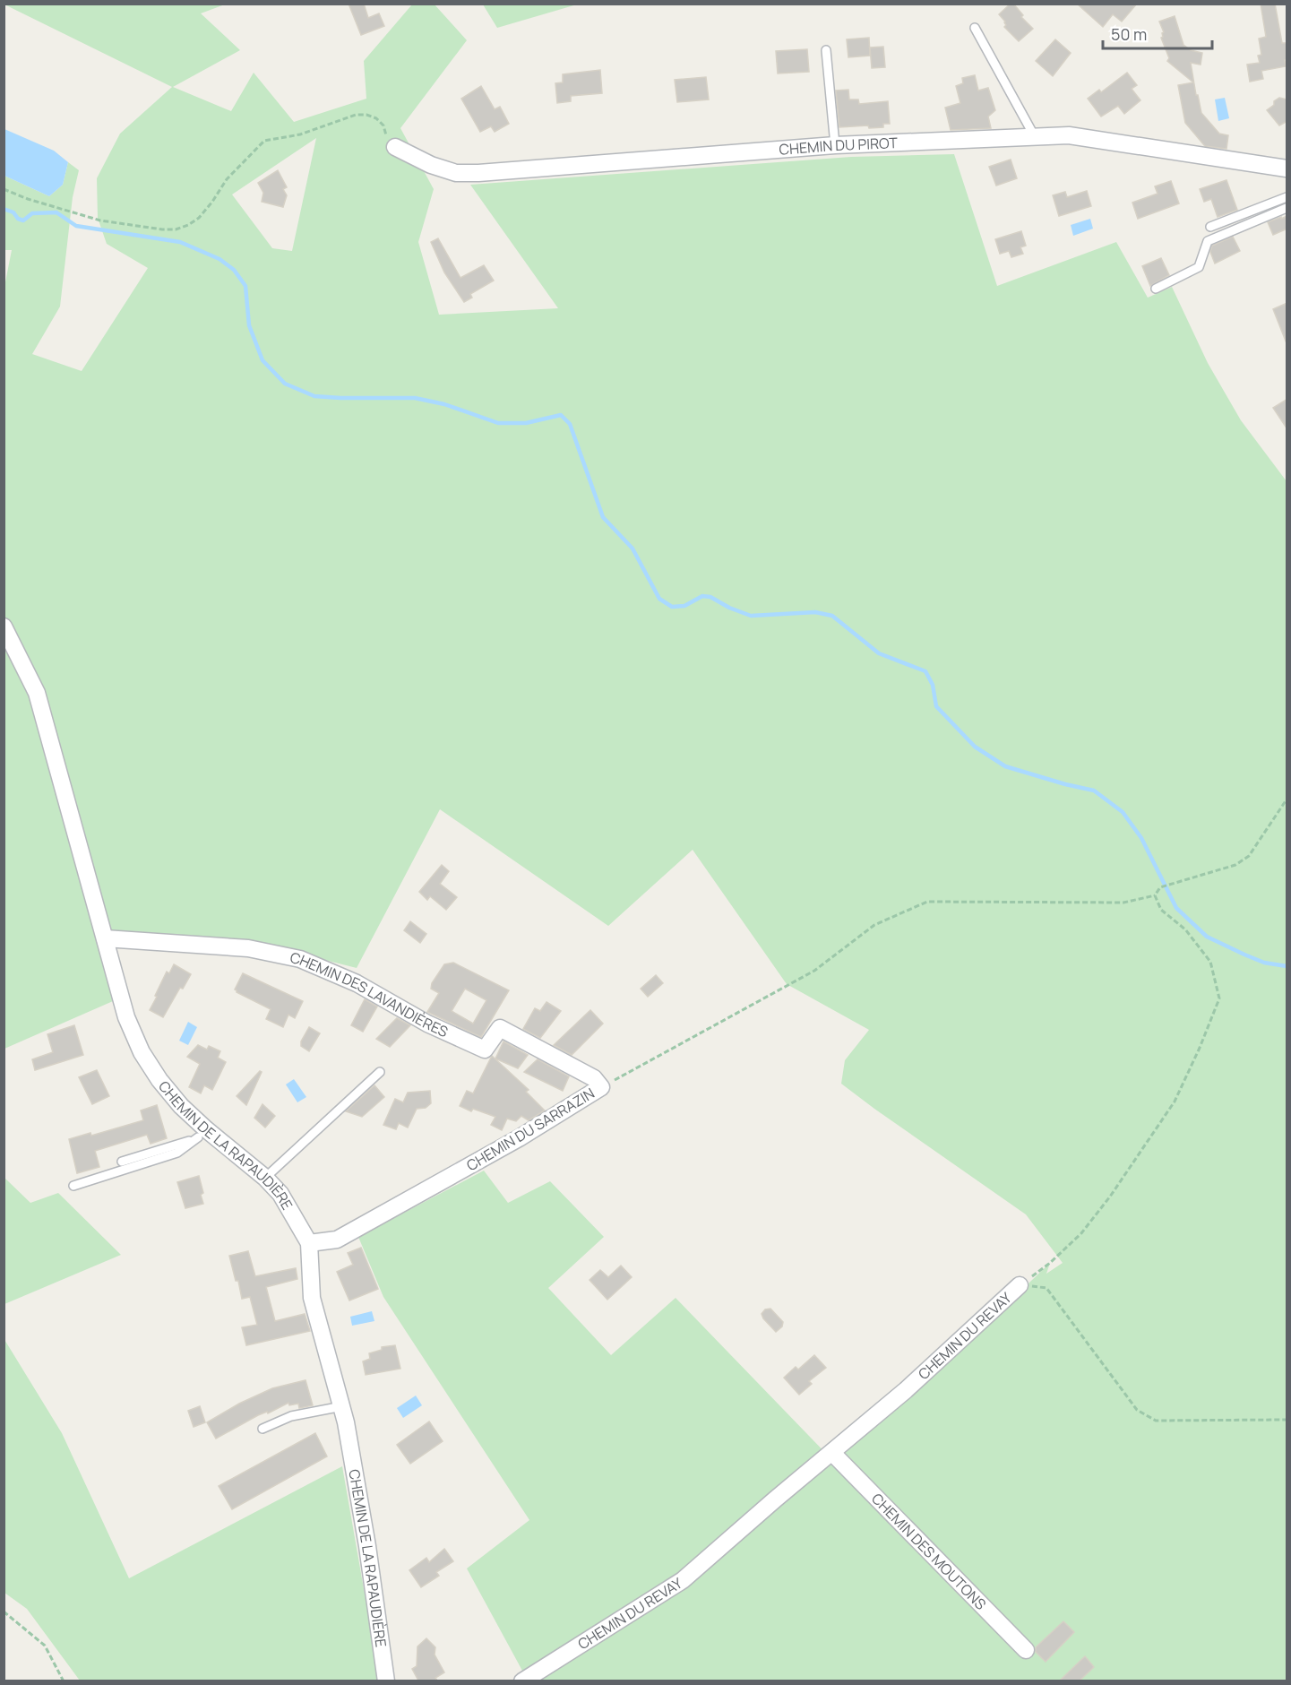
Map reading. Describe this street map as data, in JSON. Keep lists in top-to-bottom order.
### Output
{
  "streets": {
    "street": [
      "CHEMIN DU PIROT",
      "CHEMIN DES LAVANDIÈRES",
      "CHEMIN DU SARRAZIN",
      "CHEMIN DE LA RAPAUDIÈRE",
      "CHEMIN DU REVAY",
      "CHEMIN DES MOUTONS"
    ]
  },
  "crossings": [
    ["CHEMIN DES LAVANDIÈRES", "CHEMIN DU SARRAZIN"],
    ["CHEMIN DES LAVANDIÈRES", "CHEMIN DE LA RAPAUDIÈRE"],
    ["CHEMIN DU SARRAZIN", "CHEMIN DE LA RAPAUDIÈRE"],
    ["CHEMIN DU SARRAZIN", "CHEMIN DU REVAY"],
    ["CHEMIN DU REVAY", "CHEMIN DES MOUTONS"]
  ],
  "scale_bar": "50 m"
}
